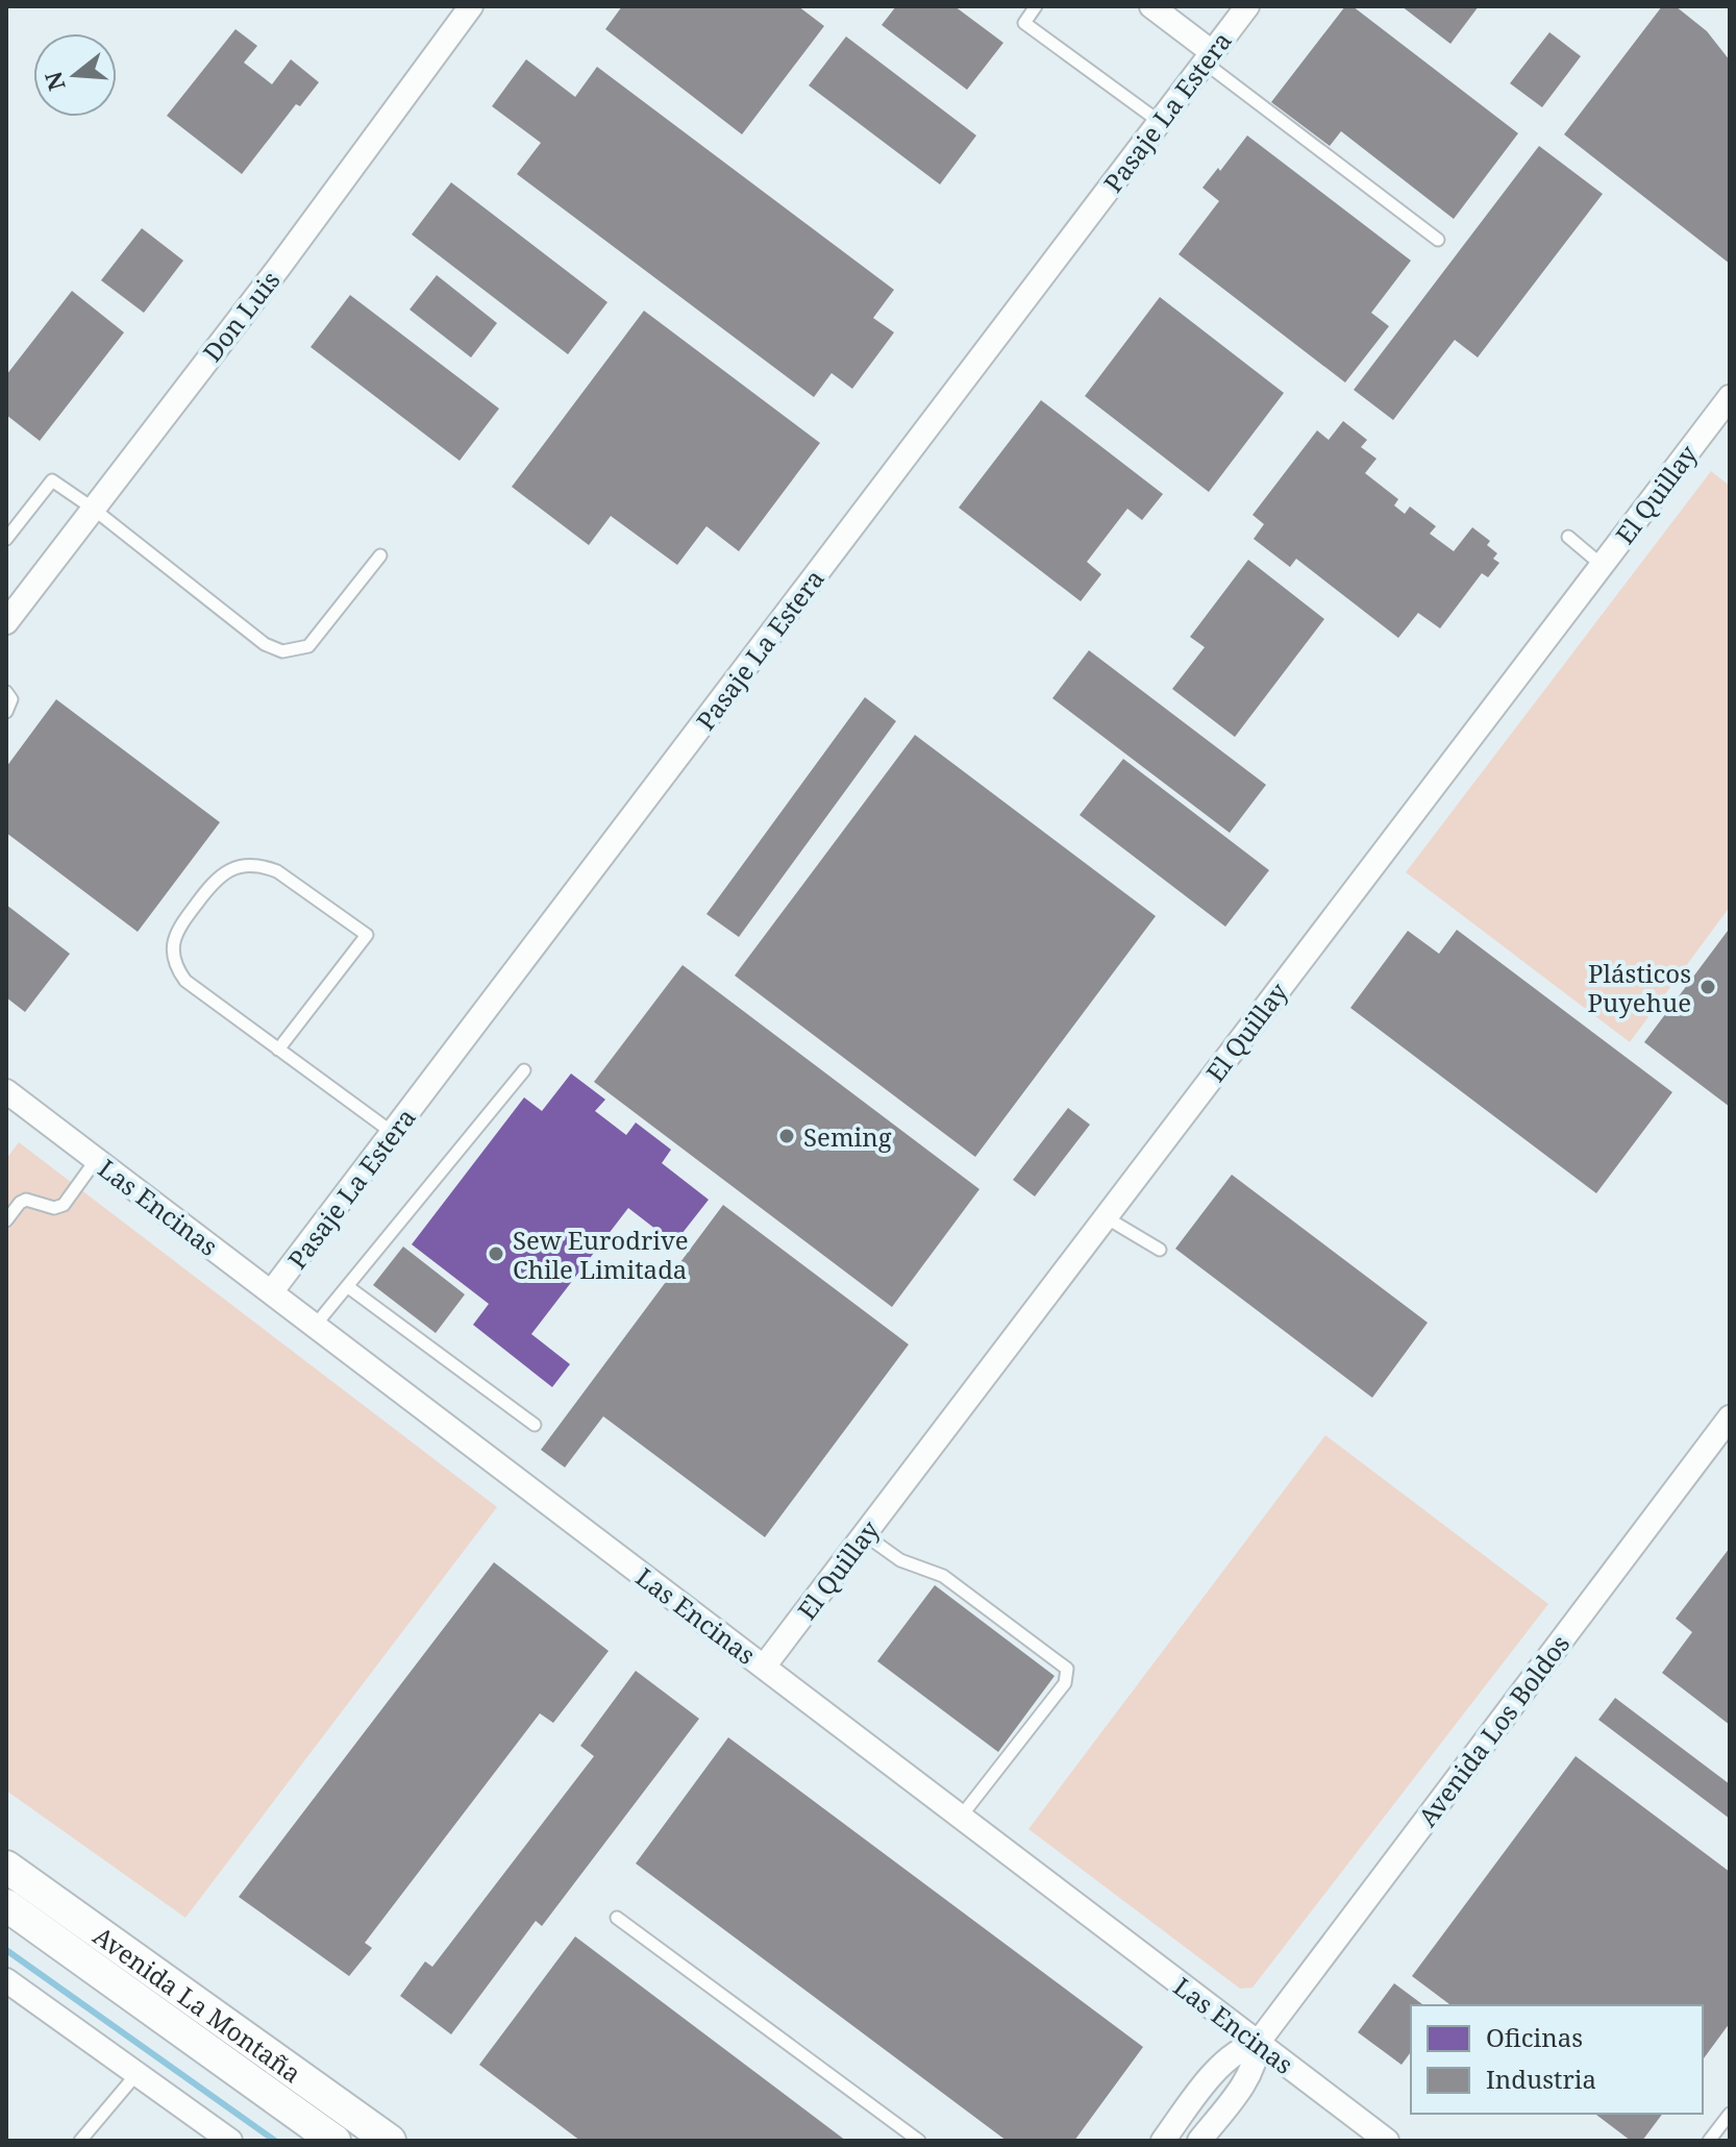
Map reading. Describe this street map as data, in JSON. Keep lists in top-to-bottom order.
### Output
{
  "streets": {
    "main road": ["Avenida La Montaña"],
    "street": [
      "Pasaje La Estera",
      "Don Luis",
      "El Quillay",
      "Las Encinas",
      "Avenida Los Boldos"
    ]
  },
  "crossings": [
    ["Pasaje La Estera", "Las Encinas"],
    ["El Quillay", "Las Encinas"],
    ["Las Encinas", "Avenida Los Boldos"]
  ],
  "places": ["Plásticos Puyehue", "Seming", "Sew Eurodrive Chile Limitada"],
  "legend": ["Oficinas", "Industria"],
  "north": "left"
}
